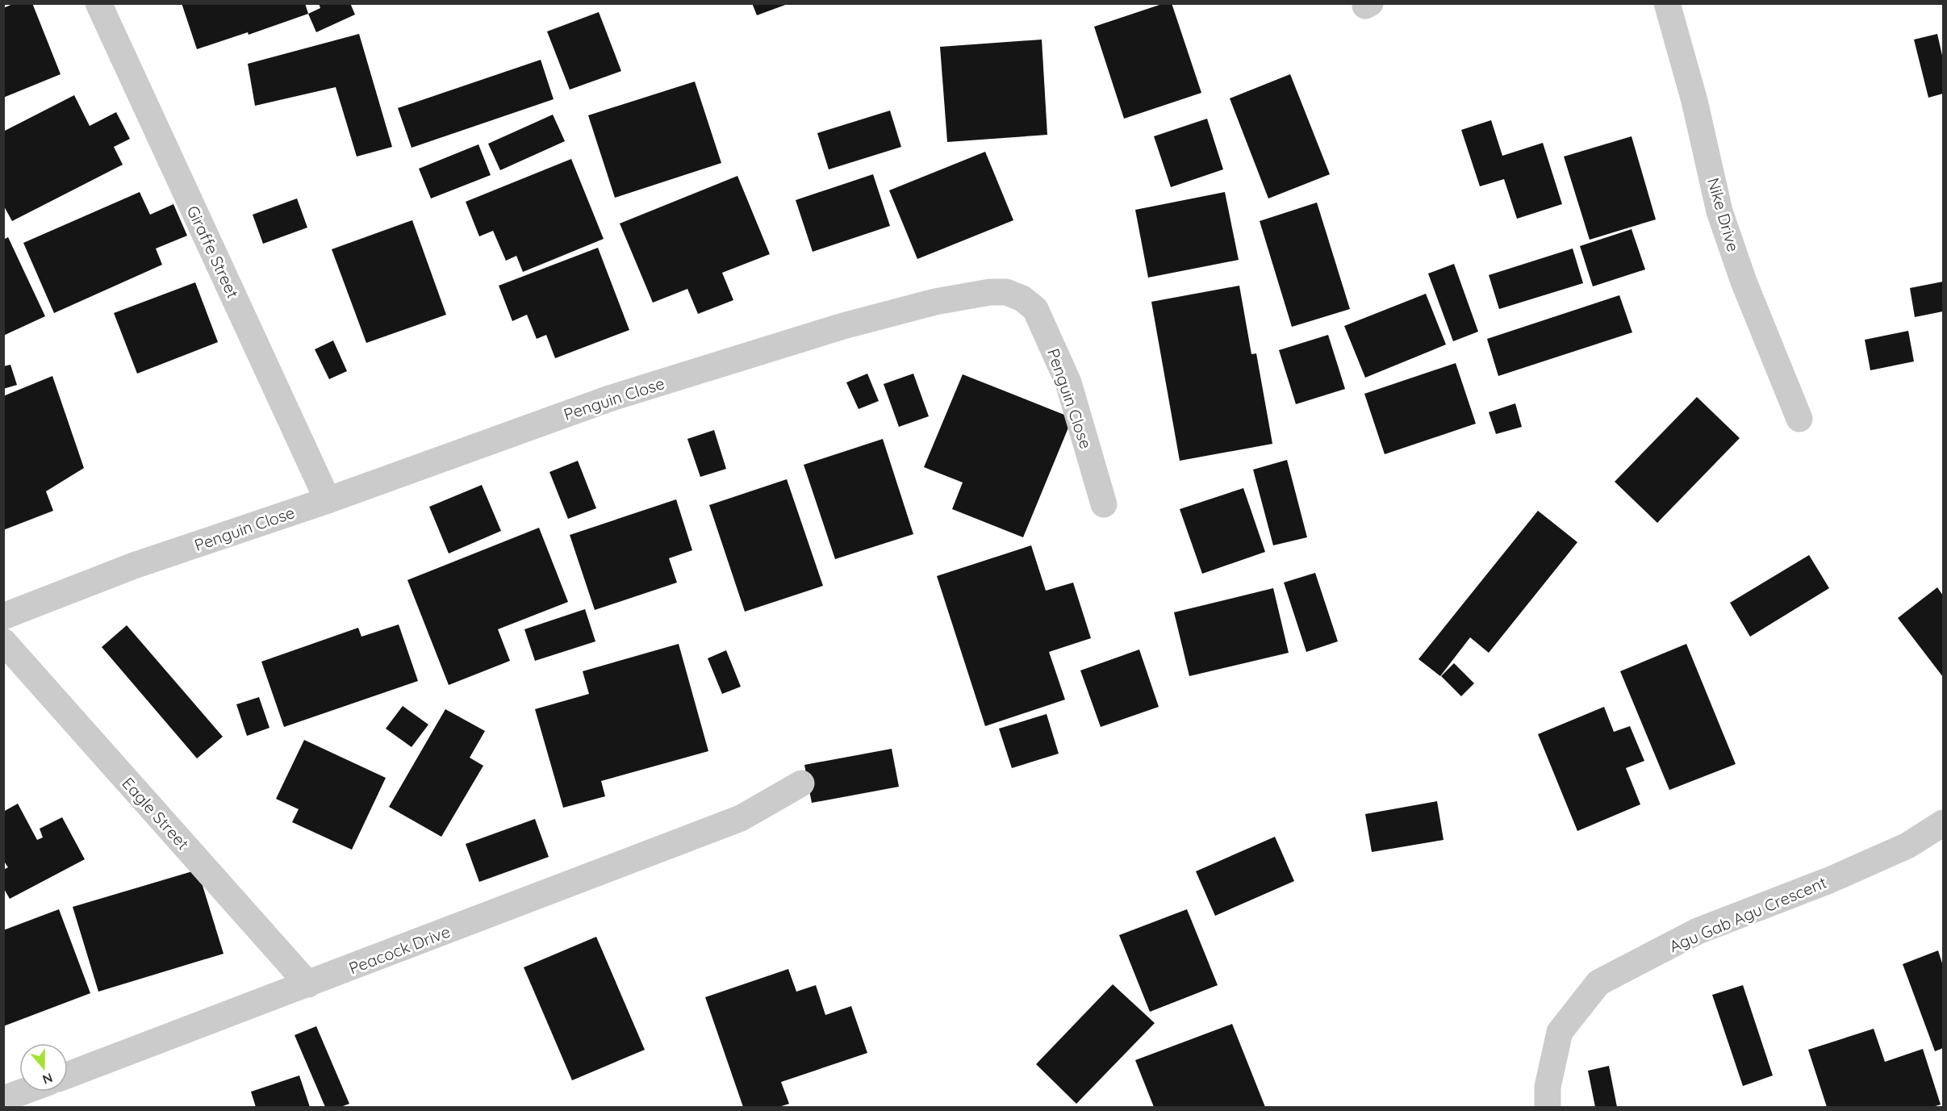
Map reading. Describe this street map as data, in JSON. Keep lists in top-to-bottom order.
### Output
{
  "streets": {
    "street": [
      "Nike Drive",
      "Giraffe Street",
      "Penguin Close",
      "Eagle Street",
      "Agu Gab Agu Crescent",
      "Peacock Drive"
    ]
  },
  "crossings": [
    ["Giraffe Street", "Penguin Close"],
    ["Eagle Street", "Peacock Drive"]
  ],
  "north": "bottom"
}
